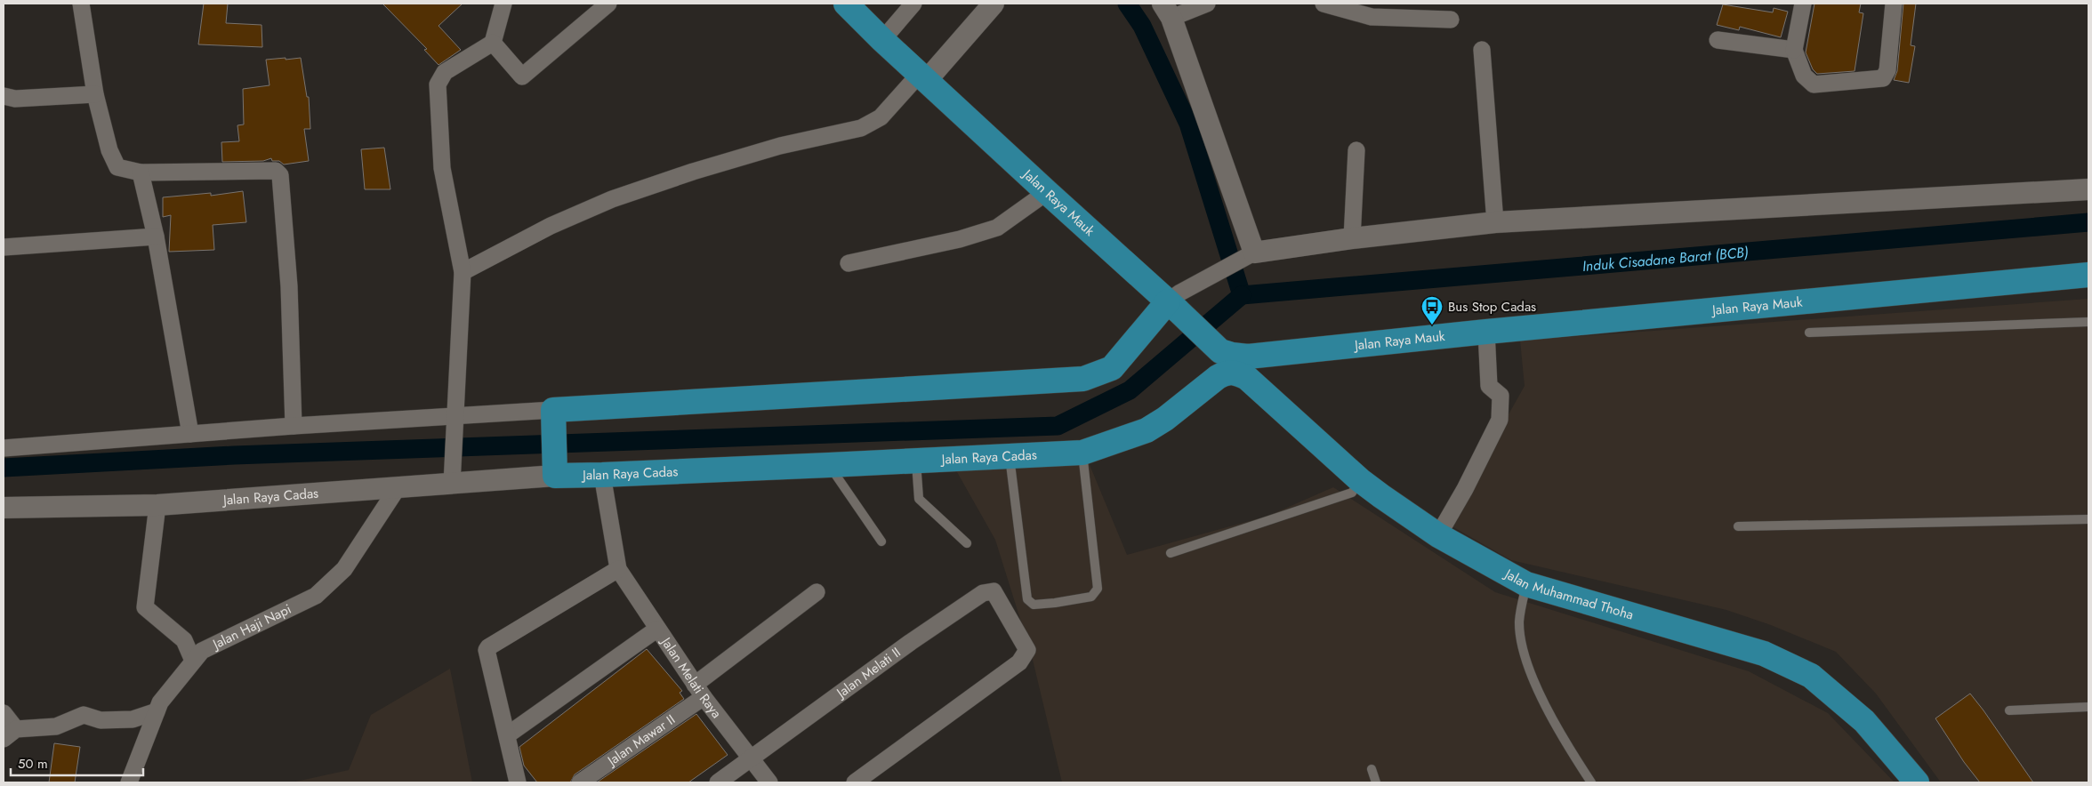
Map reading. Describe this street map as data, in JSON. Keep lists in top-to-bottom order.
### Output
{
  "streets": {
    "main road": ["Jalan Raya Mauk", "Jalan Raya Cadas", "Jalan Muhammad Thoha"],
    "street": [
      "Jalan Haji Napi",
      "Jalan Melati II",
      "Jalan Melati Raya",
      "Jalan Mawar II"
    ]
  },
  "crossings": [
    ["Jalan Raya Cadas", "Jalan Muhammad Thoha"],
    ["Jalan Raya Cadas", "Jalan Haji Napi"],
    ["Jalan Melati II", "Jalan Melati Raya"],
    ["Jalan Melati Raya", "Jalan Mawar II"]
  ],
  "water": ["Induk Cisadane Barat (BCB)"],
  "places": {
    "bus stop": ["Bus Stop Cadas"]
  },
  "scale_bar": "50 m"
}
